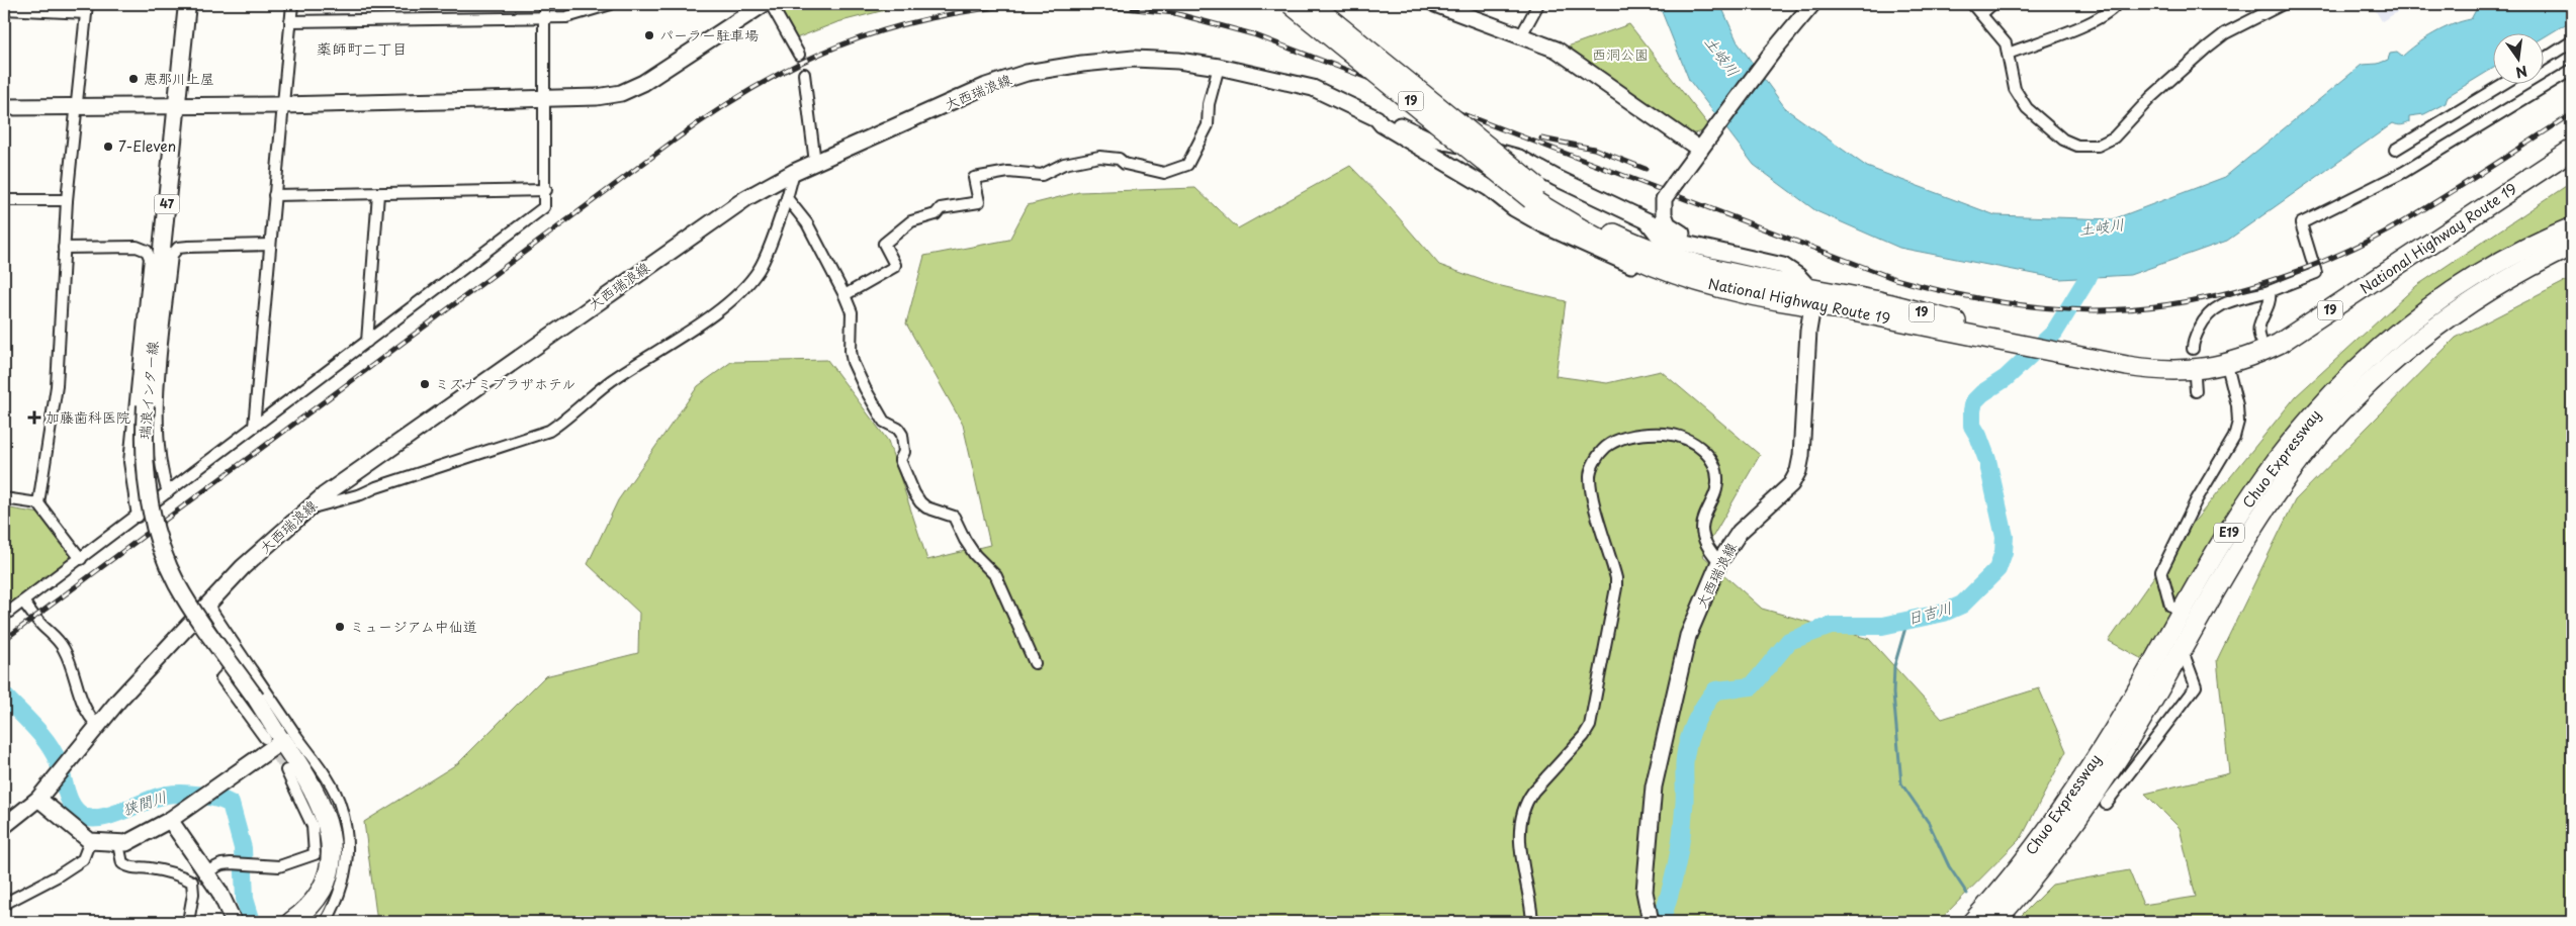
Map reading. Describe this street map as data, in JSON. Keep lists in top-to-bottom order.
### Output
{
  "streets": {
    "highway": [
      "19",
      "National Highway Route 19",
      "Chuo Expressway",
      "E19"
    ],
    "main road": ["大西瑞浪線", "47", "瑞浪インター線"]
  },
  "crossings": [
    ["大西瑞浪線", "National Highway Route 19"]
  ],
  "districts": ["薬師町二丁目"],
  "water": ["土岐川", "日吉川", "狭間川"],
  "parks": ["西洞公園"],
  "places": {
    "other": [
      "パーラー駐車場",
      "恵那川上屋",
      "7-Eleven",
      "ミズナミプラザホテル",
      "ミュージアム中仙道"
    ],
    "health": ["加藤歯科医院"]
  },
  "north": "bottom"
}
